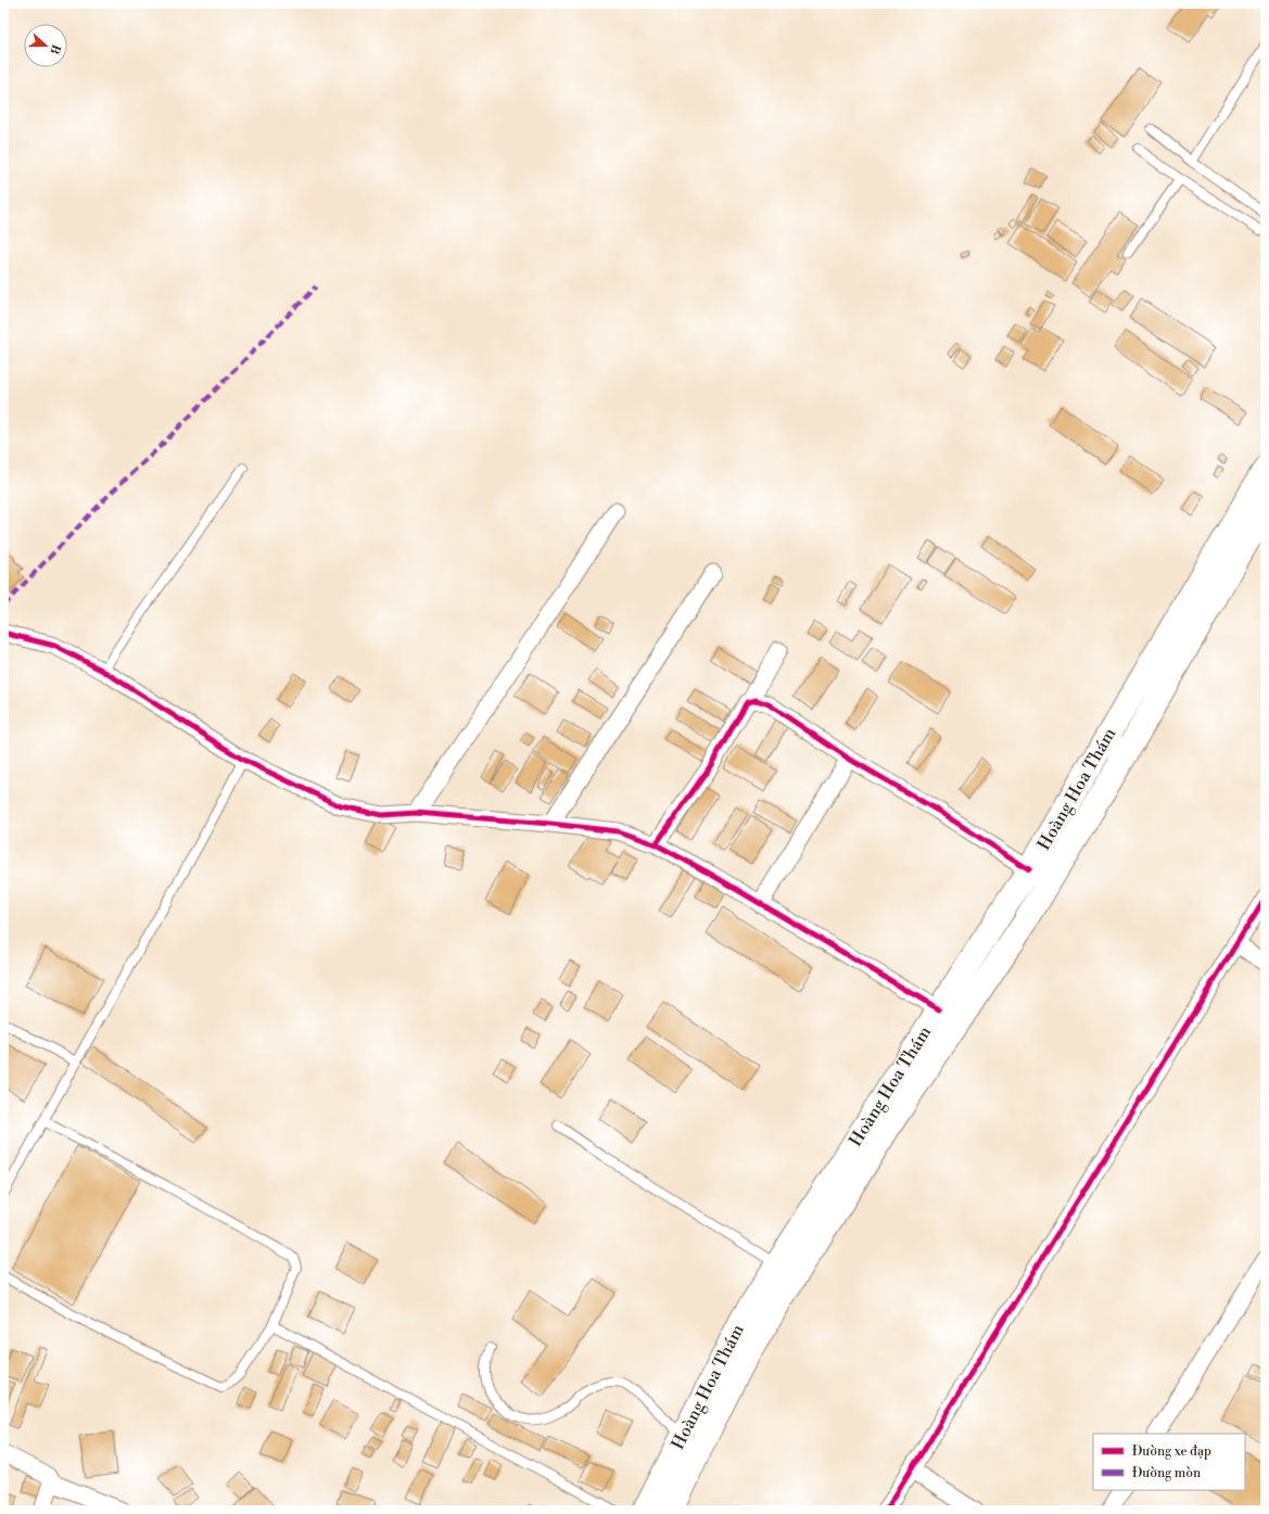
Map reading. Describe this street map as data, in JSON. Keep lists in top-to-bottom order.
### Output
{
  "streets": {
    "main road": ["Hoàng Hoa Thám"]
  },
  "legend": ["Đường xe đạp", "Đường mòn"],
  "north": "right"
}
